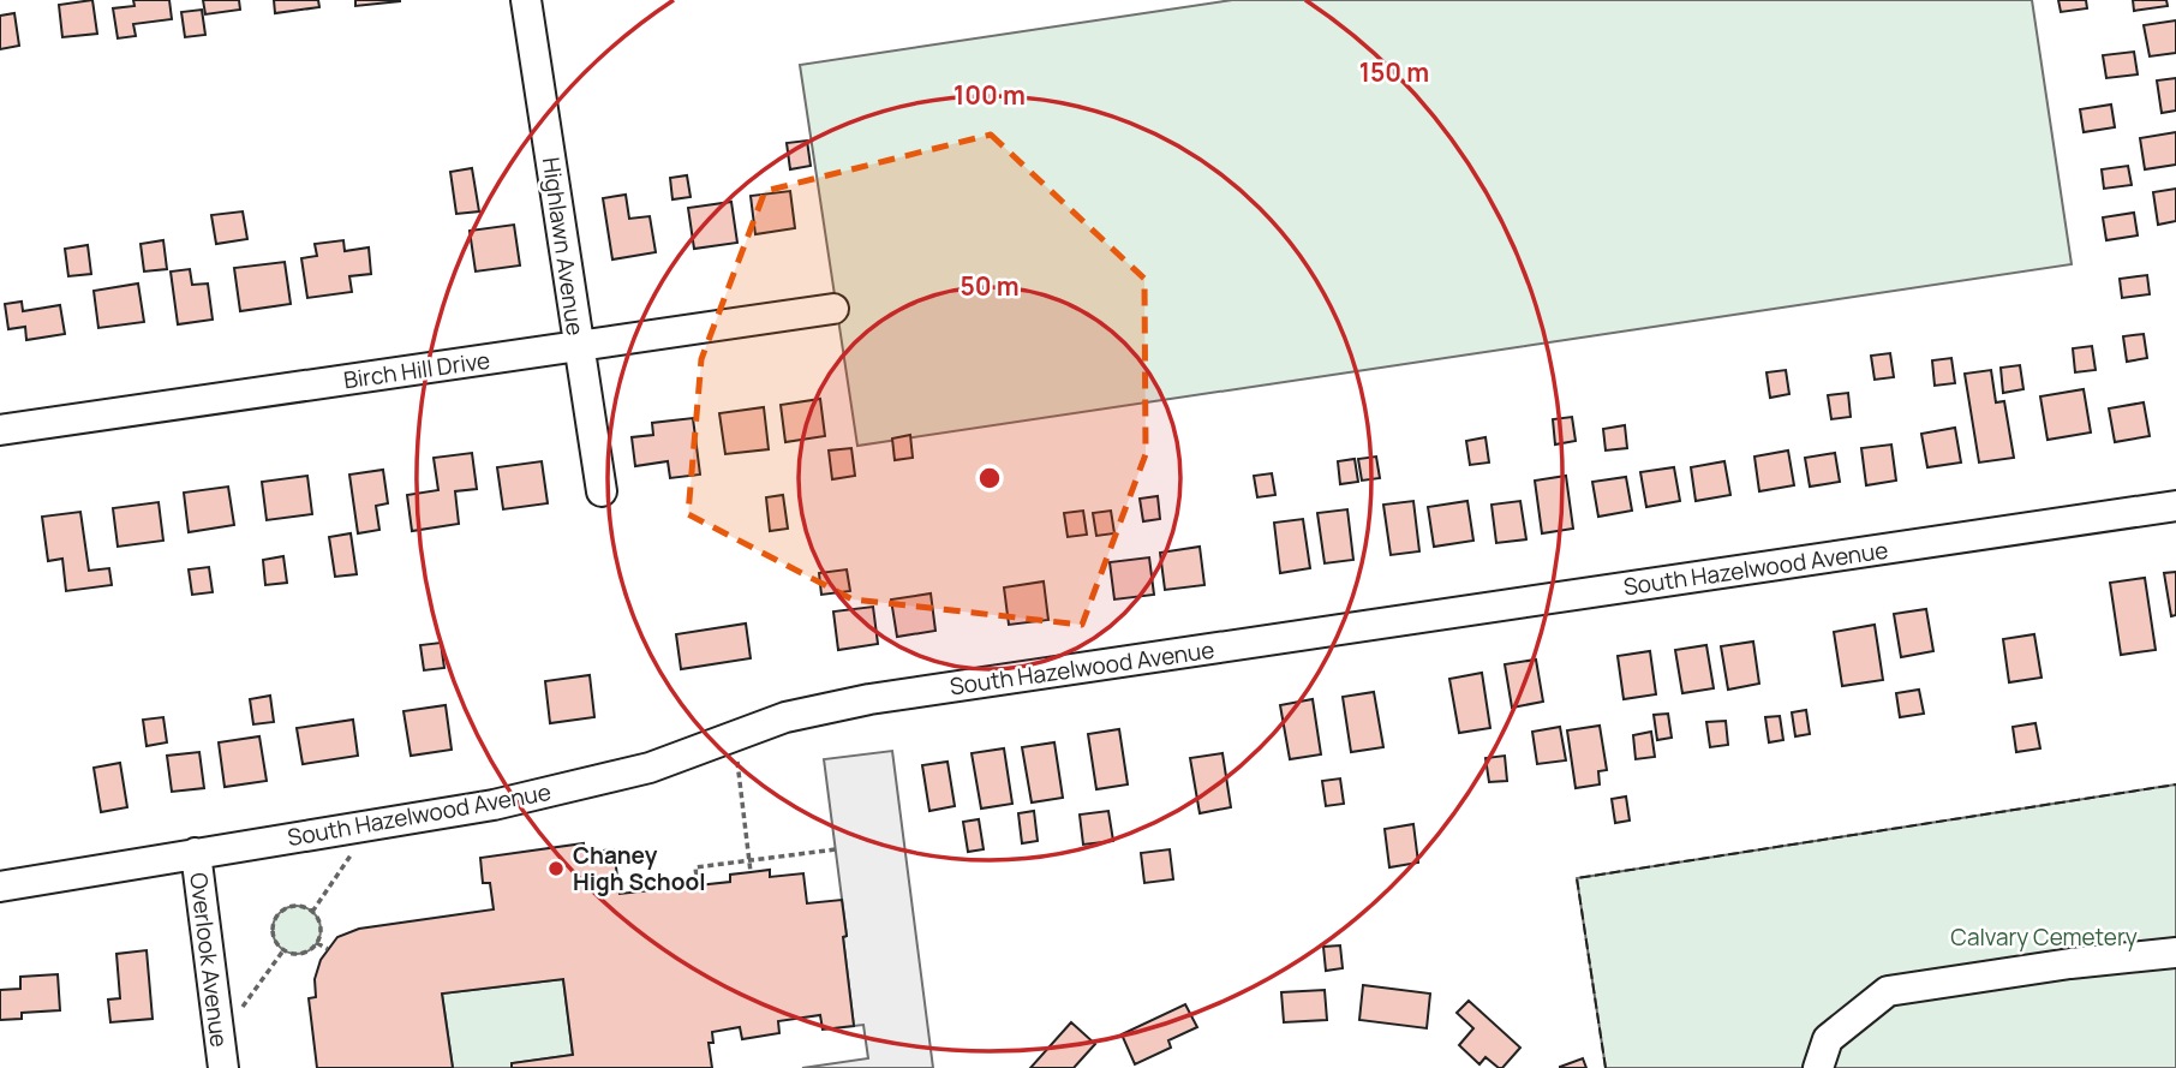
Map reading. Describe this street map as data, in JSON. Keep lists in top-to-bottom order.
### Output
{
  "streets": {
    "street": [
      "Highlawn Avenue",
      "Birch Hill Drive",
      "South Hazelwood Avenue",
      "Overlook Avenue"
    ]
  },
  "crossings": [
    ["Highlawn Avenue", "Birch Hill Drive"],
    ["South Hazelwood Avenue", "Overlook Avenue"]
  ],
  "parks": ["Calvary Cemetery"],
  "places": ["Chaney High School"],
  "rings": ["150 m", "100 m", "50 m"]
}
